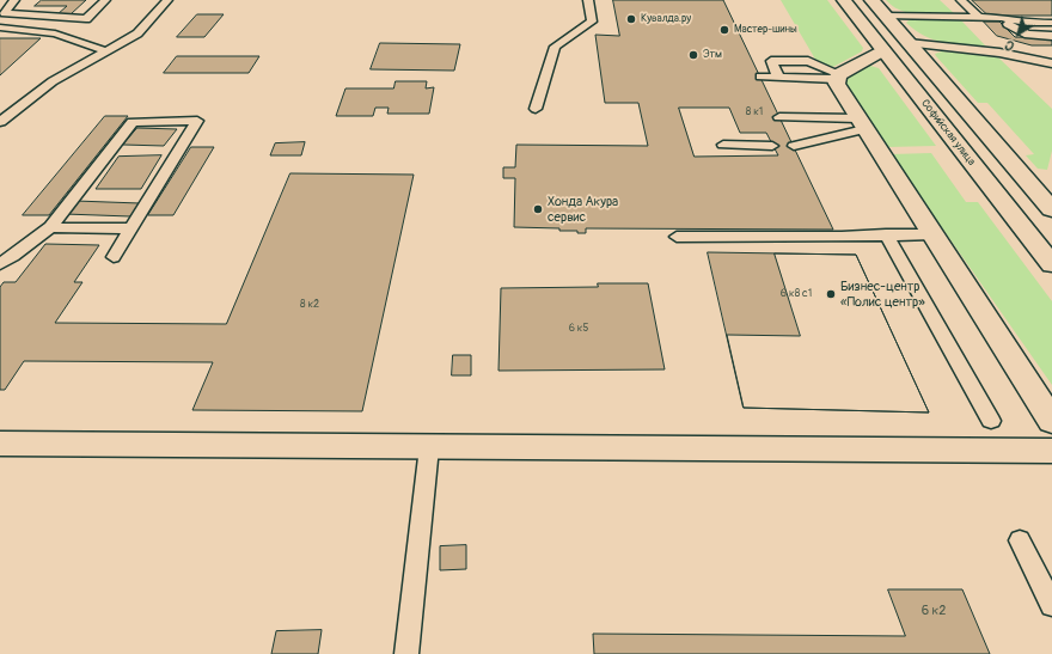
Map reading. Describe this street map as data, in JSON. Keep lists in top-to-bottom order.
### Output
{
  "streets": {
    "street": ["Софийская улица"]
  },
  "places": [
    "Кувалда.ру",
    "Мастер-шины",
    "Этм",
    "Хонда Акура сервис",
    "Бизнес-центр «Полис центр»"
  ],
  "house_numbers": [
    "8 к1",
    "6 к8 с1",
    "8 к2",
    "6 к5",
    "6 к2"
  ],
  "north": "bottom left"
}
